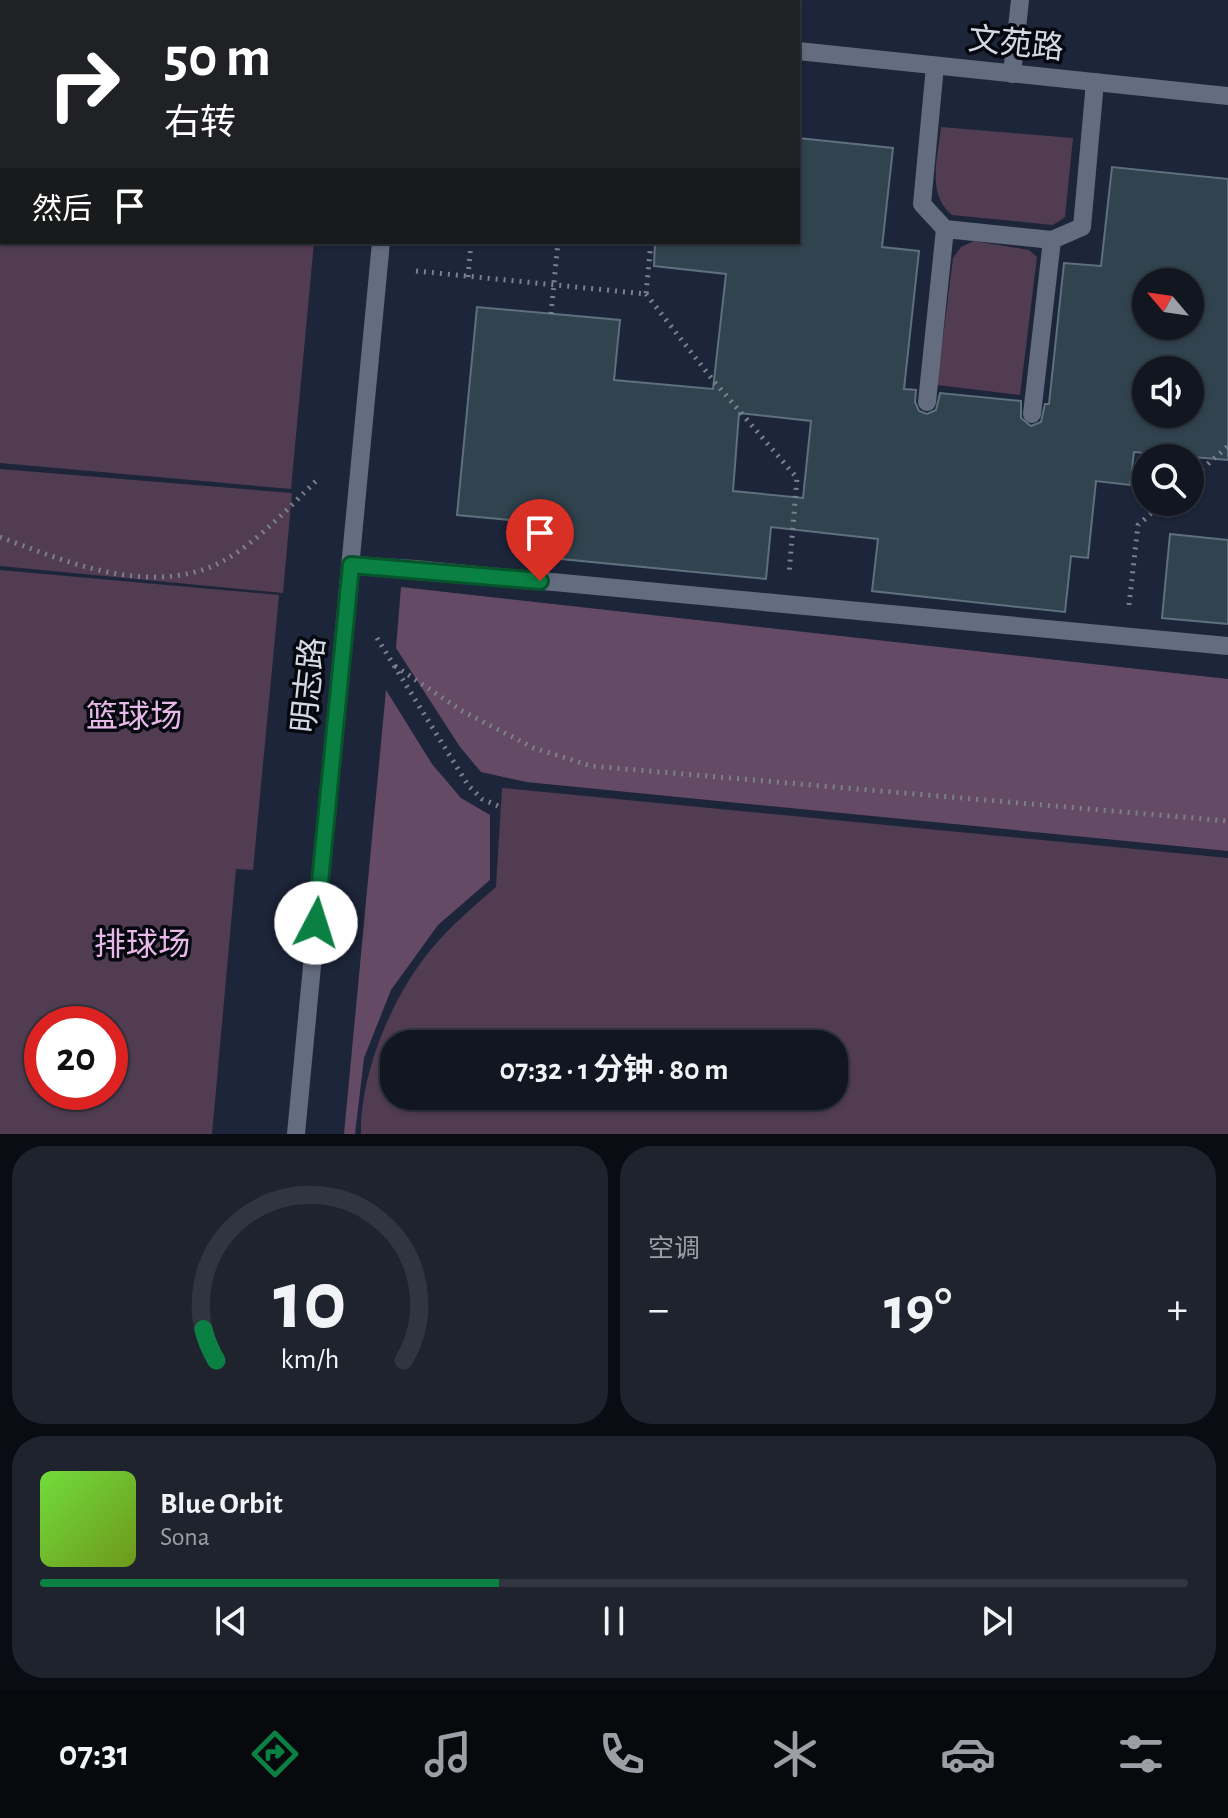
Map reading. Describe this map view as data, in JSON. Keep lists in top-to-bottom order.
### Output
{
  "streets": {
    "lane": ["文苑路", "明志路"]
  },
  "parks": ["篮球场", "排球场"],
  "north": "top left",
  "page": {
    "turn": ["50 m", "右转"],
    "then": "然后",
    "limit": "20",
    "trip": "07:32 · 1 分钟 · 80 m",
    "tile": "空调",
    "heat": ["−", "19°", "+"],
    "song": ["Blue Orbit", "Sona"],
    "tabs": "07:31",
    "gauge": ["10", "km/h"]
  }
}
